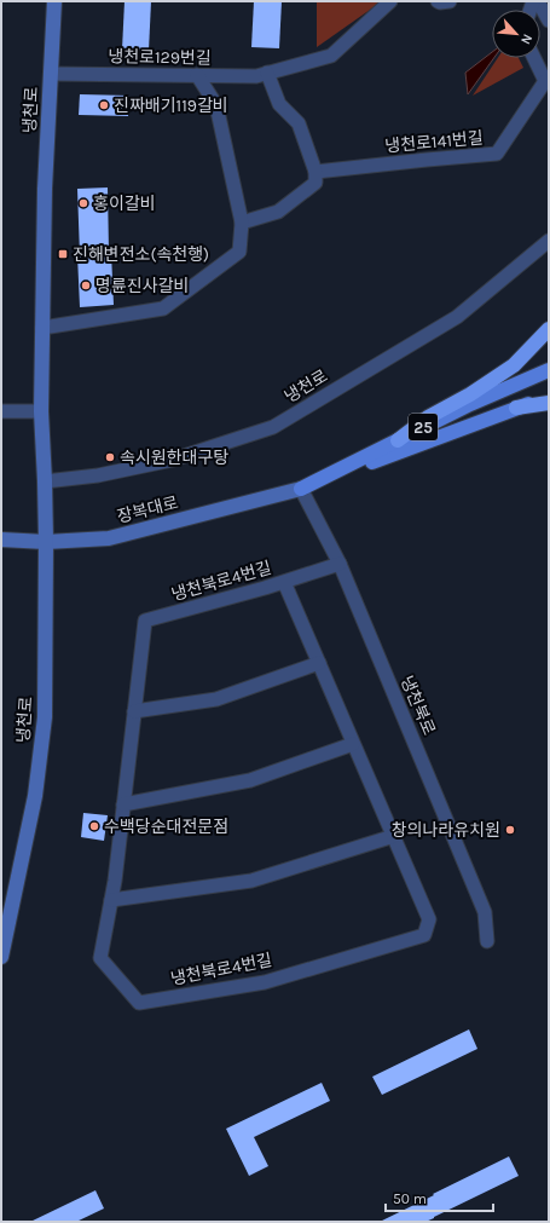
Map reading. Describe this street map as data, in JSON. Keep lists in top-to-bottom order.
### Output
{
  "streets": {
    "main road": ["냉천로", "25", "장복대로"],
    "street": [
      "냉천로129번길",
      "냉천로141번길",
      "냉천북로4번길",
      "냉천북로"
    ]
  },
  "crossings": [
    ["냉천로129번길", "냉천로"],
    ["냉천로", "장복대로"],
    ["25", "장복대로"],
    ["25", "냉천북로"],
    ["장복대로", "냉천북로"],
    ["냉천북로4번길", "냉천북로"]
  ],
  "places": {
    "other": [
      "진짜배기119갈비",
      "홍이갈비",
      "명륜진사갈비",
      "속시원한대구탕",
      "수백당순대전문점",
      "창의나라유치원"
    ],
    "transit": ["진해변전소(속천행)"]
  },
  "scale_bar": "50 m",
  "north": "bottom right"
}
